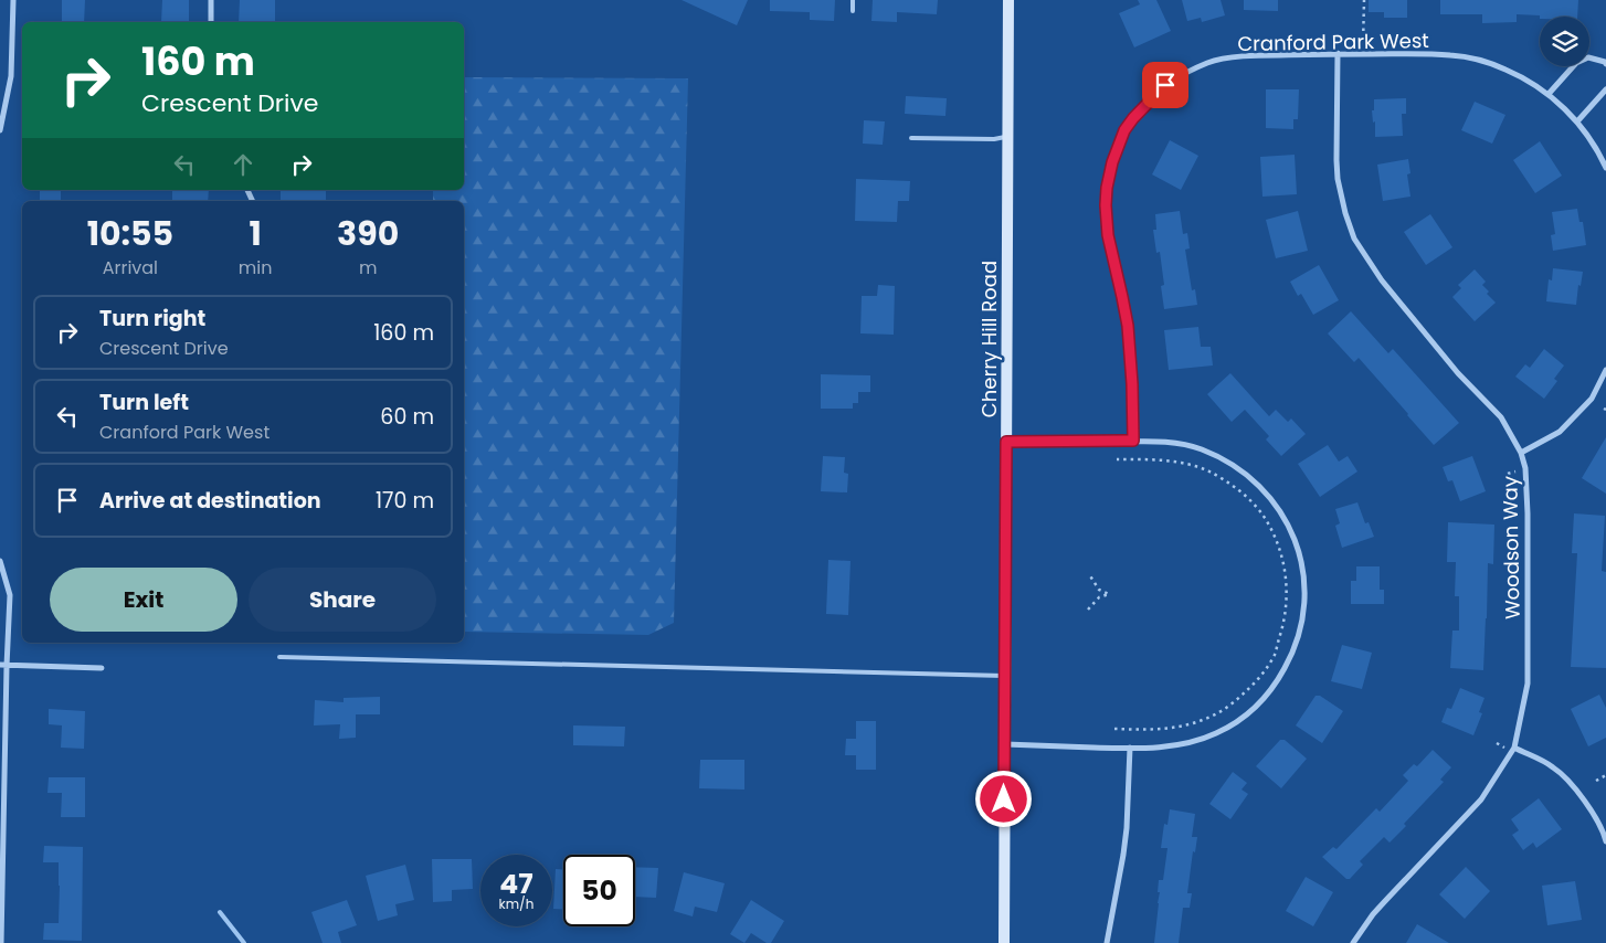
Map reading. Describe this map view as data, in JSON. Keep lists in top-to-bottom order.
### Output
{
  "streets": {
    "main road": ["Cherry Hill Road"],
    "street": ["Cranford Park West", "Woodson Way"]
  },
  "crossings": [
    ["Cranford Park West", "Woodson Way"]
  ],
  "page": {
    "turn": ["160 m", "Crescent Drive"],
    "eta": [
      "10:55",
      "Arrival",
      "1",
      "min",
      "390",
      "m"
    ],
    "list": [
      {
        "name": "Turn right",
        "note": "Crescent Drive",
        "value": "160 m"
      },
      {
        "name": "Turn left",
        "note": "Cranford Park West",
        "value": "60 m"
      },
      {
        "name": "Arrive at destination",
        "value": "170 m"
      }
    ],
    "buttons": ["Exit", "Share"],
    "speed": "47 km/h",
    "limit": "50"
  }
}
